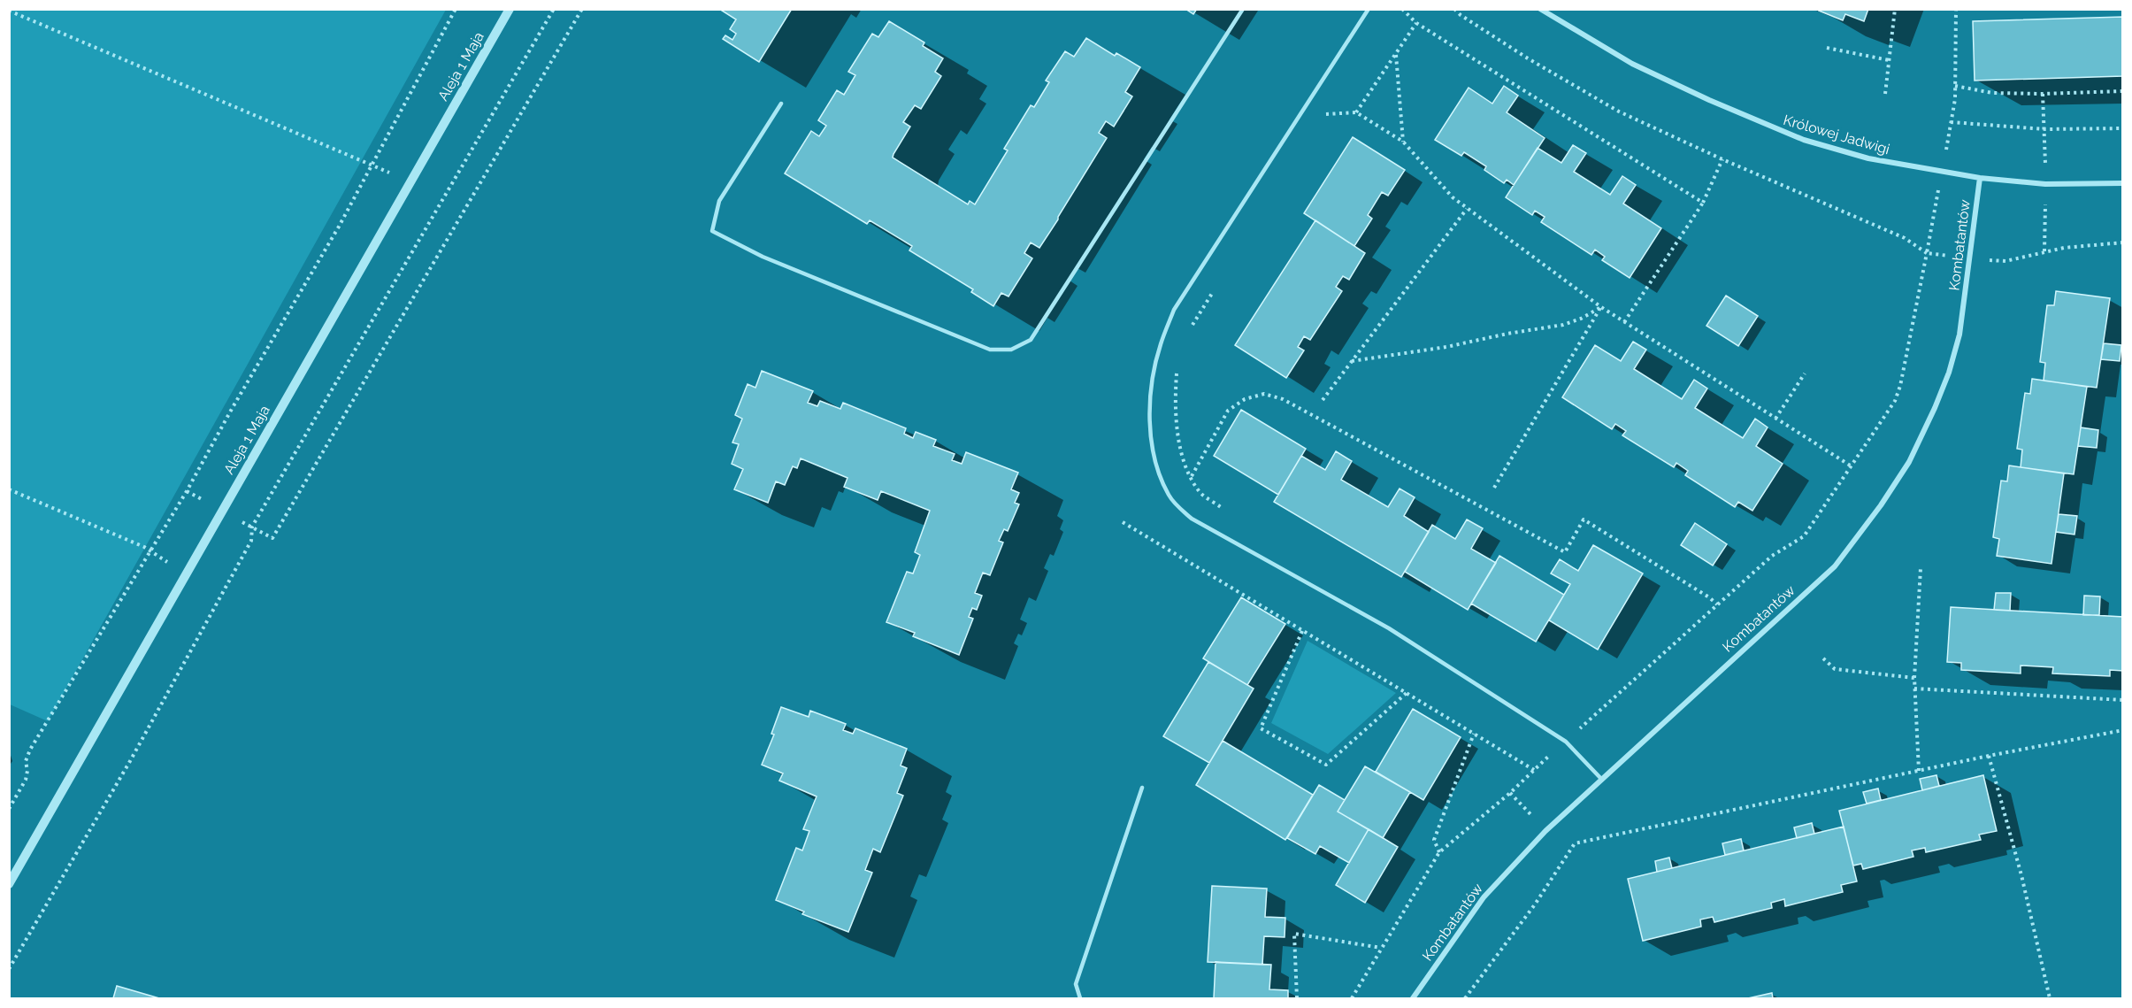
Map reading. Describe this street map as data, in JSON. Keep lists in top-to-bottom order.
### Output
{
  "streets": {
    "street": ["Aleja 1 Maja", "Królowej Jadwigi", "Kombatantów"]
  },
  "crossings": [
    ["Królowej Jadwigi", "Kombatantów"]
  ]
}
